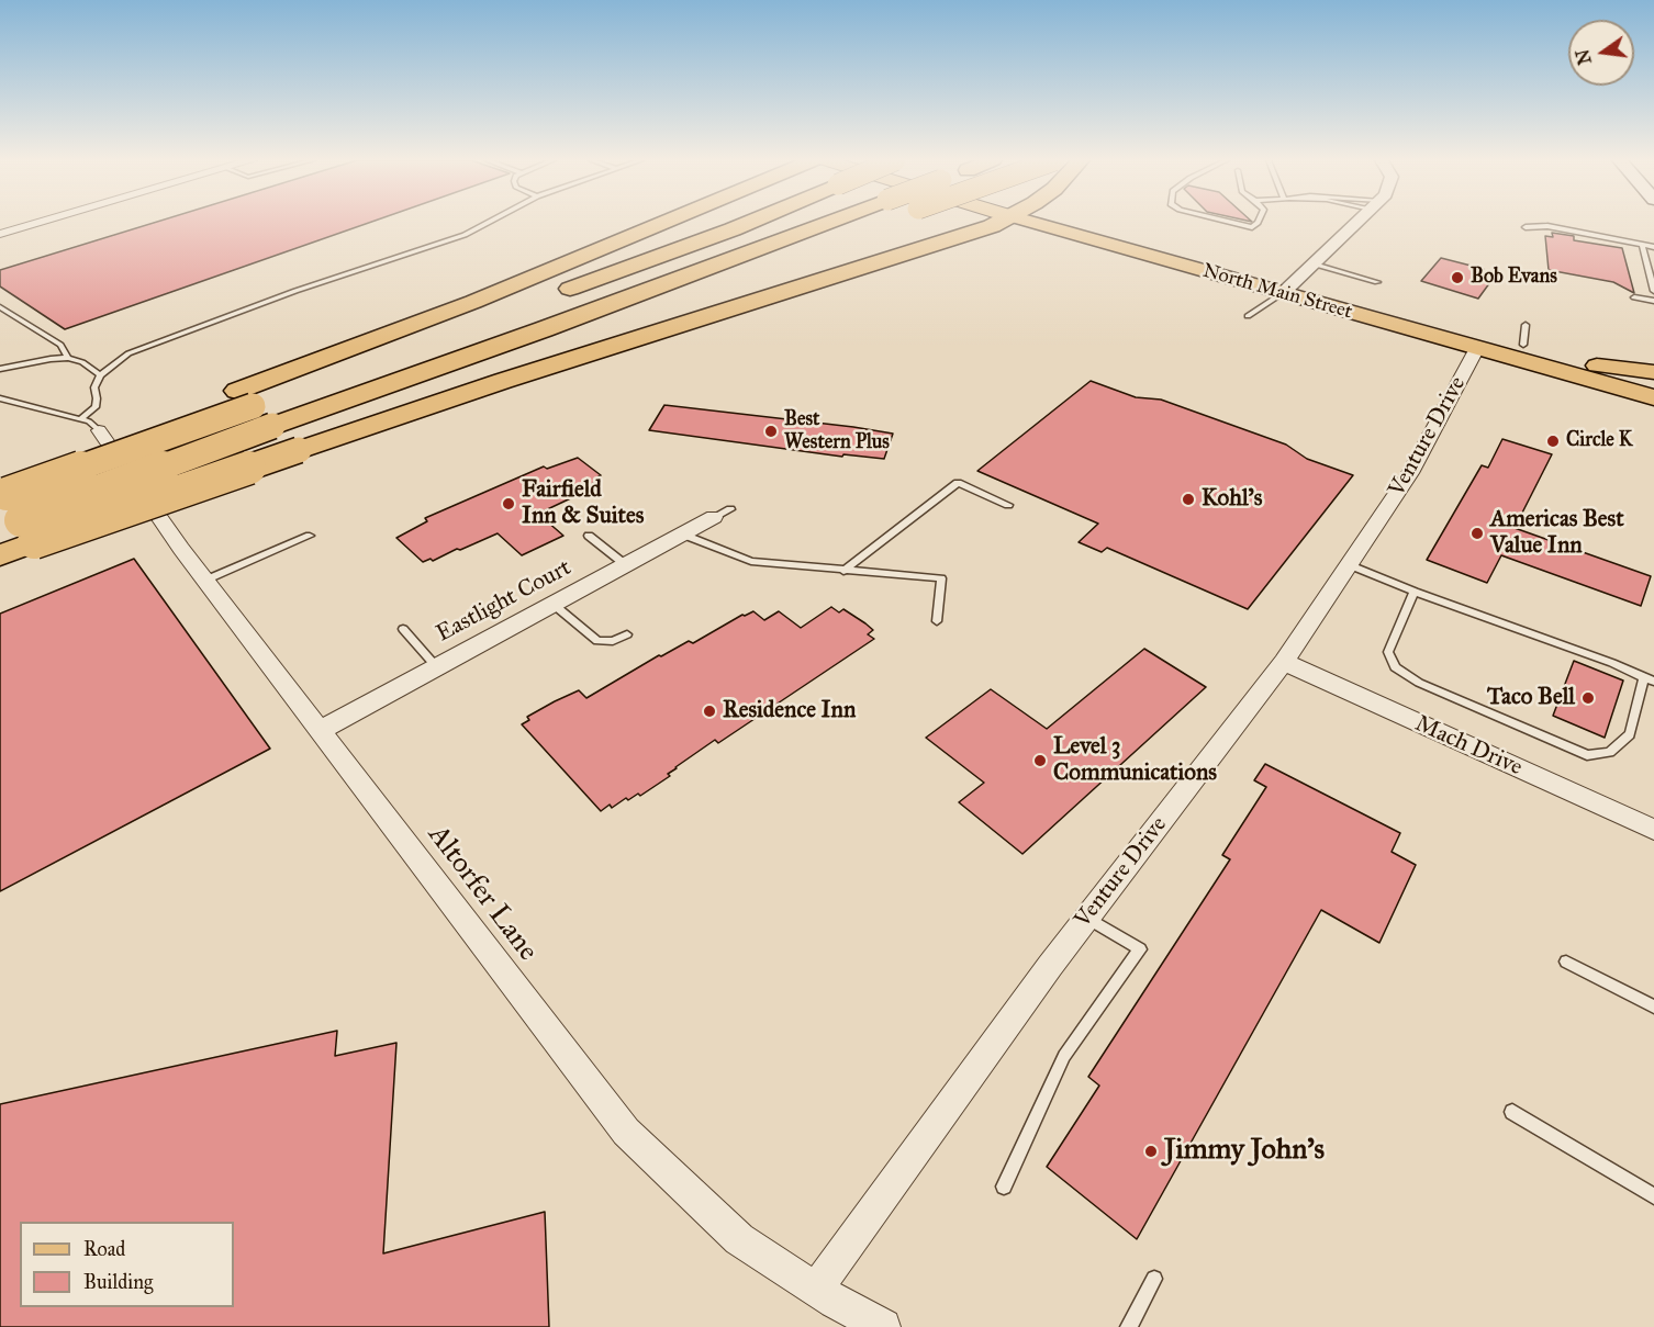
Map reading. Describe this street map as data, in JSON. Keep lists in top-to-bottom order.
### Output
{
  "streets": {
    "main road": ["North Main Street"],
    "street": [
      "Venture Drive",
      "Eastlight Court",
      "Mach Drive",
      "Altorfer Lane"
    ]
  },
  "crossings": [
    ["North Main Street", "Venture Drive"],
    ["Venture Drive", "Mach Drive"],
    ["Venture Drive", "Altorfer Lane"],
    ["Eastlight Court", "Altorfer Lane"]
  ],
  "places": [
    "Bob Evans",
    "Best Western Plus",
    "Circle K",
    "Kohl's",
    "Fairfield Inn & Suites",
    "Americas Best Value Inn",
    "Taco Bell",
    "Residence Inn",
    "Level 3 Communications",
    "Jimmy John's"
  ],
  "legend": ["Road", "Building"],
  "north": "left"
}
